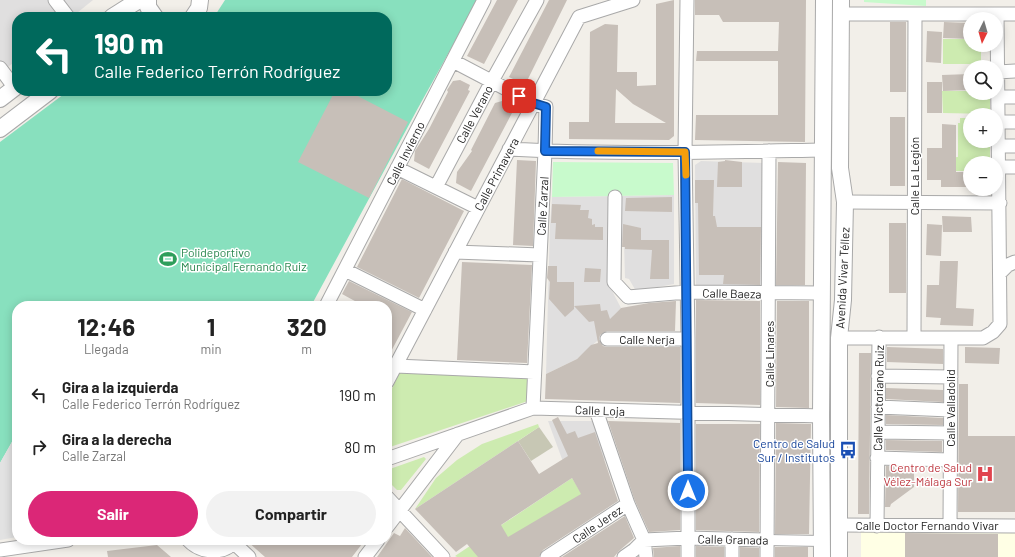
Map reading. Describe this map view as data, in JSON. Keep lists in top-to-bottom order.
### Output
{
  "streets": {
    "street": [
      "Calle Verano",
      "Calle Invierno",
      "Calle Primavera",
      "Calle La Legión",
      "Calle Zarzal",
      "Avenida Vivar Téllez",
      "Calle Baeza",
      "Calle Nerja",
      "Calle Linares",
      "Calle Victoriano Ruiz",
      "Calle Valladolid",
      "Calle Loja",
      "Calle Jerez",
      "Calle Doctor Fernando Vivar",
      "Calle Granada"
    ]
  },
  "crossings": [
    ["Calle Verano", "Calle Zarzal"],
    ["Calle Invierno", "Calle Zarzal"],
    ["Calle Primavera", "Calle Zarzal"],
    ["Calle Zarzal", "Calle Loja"],
    ["Avenida Vivar Téllez", "Calle Baeza"],
    ["Avenida Vivar Téllez", "Calle Loja"],
    ["Avenida Vivar Téllez", "Calle Doctor Fernando Vivar"],
    ["Avenida Vivar Téllez", "Calle Granada"],
    ["Calle Baeza", "Calle Linares"],
    ["Calle Linares", "Calle Loja"],
    ["Calle Linares", "Calle Granada"],
    ["Calle Victoriano Ruiz", "Calle Valladolid"],
    ["Calle Victoriano Ruiz", "Calle Doctor Fernando Vivar"],
    ["Calle Valladolid", "Calle Doctor Fernando Vivar"]
  ],
  "places": {
    "sports": ["Polideportivo Municipal Fernando Ruiz"],
    "bus stop": ["Centro de Salud Sur / Institutos"],
    "hospital": ["Centro de Salud Vélez-Málaga Sur"]
  },
  "north": "bottom",
  "page": {
    "map_buttons": ["+", "−"],
    "turn": ["190 m", "Calle Federico Terrón Rodríguez"],
    "eta": [
      "12:46",
      "Llegada",
      "1",
      "min",
      "320",
      "m"
    ],
    "list": [
      {
        "name": "Gira a la izquierda",
        "note": "Calle Federico Terrón Rodríguez",
        "value": "190 m"
      },
      {
        "name": "Gira a la derecha",
        "note": "Calle Zarzal",
        "value": "80 m"
      }
    ],
    "buttons": ["Salir", "Compartir"]
  }
}
